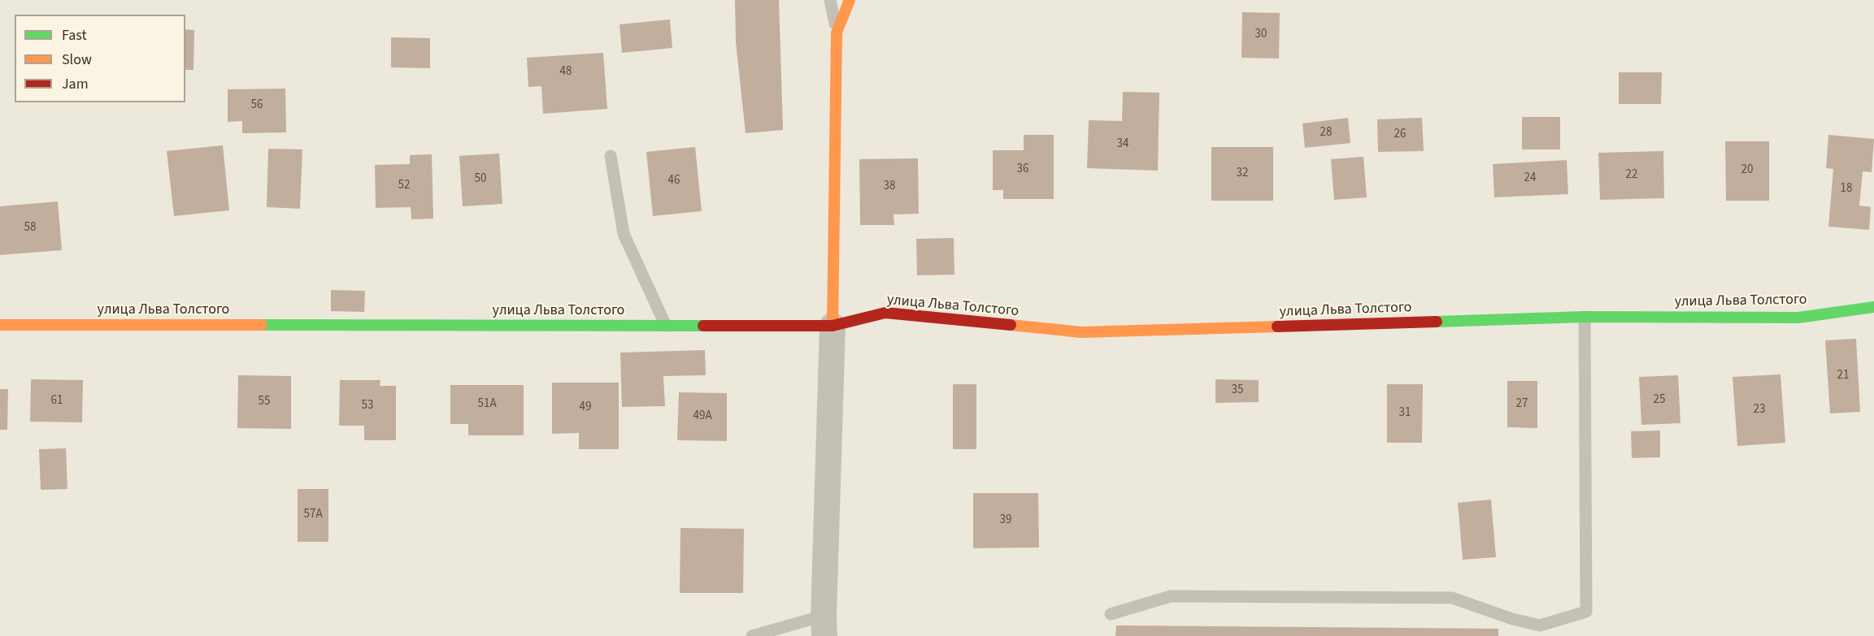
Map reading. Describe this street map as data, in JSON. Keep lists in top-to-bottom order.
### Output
{
  "streets": {
    "street": ["улица Льва Толстого"]
  },
  "house_numbers": [
    "30",
    "48",
    "56",
    "28",
    "26",
    "34",
    "36",
    "20",
    "32",
    "22",
    "24",
    "50",
    "46",
    "52",
    "38",
    "18",
    "58",
    "21",
    "35",
    "25",
    "61",
    "55",
    "51А",
    "27",
    "53",
    "49",
    "23",
    "31",
    "49А",
    "57А",
    "39"
  ],
  "legend": ["Fast", "Slow", "Jam"]
}
